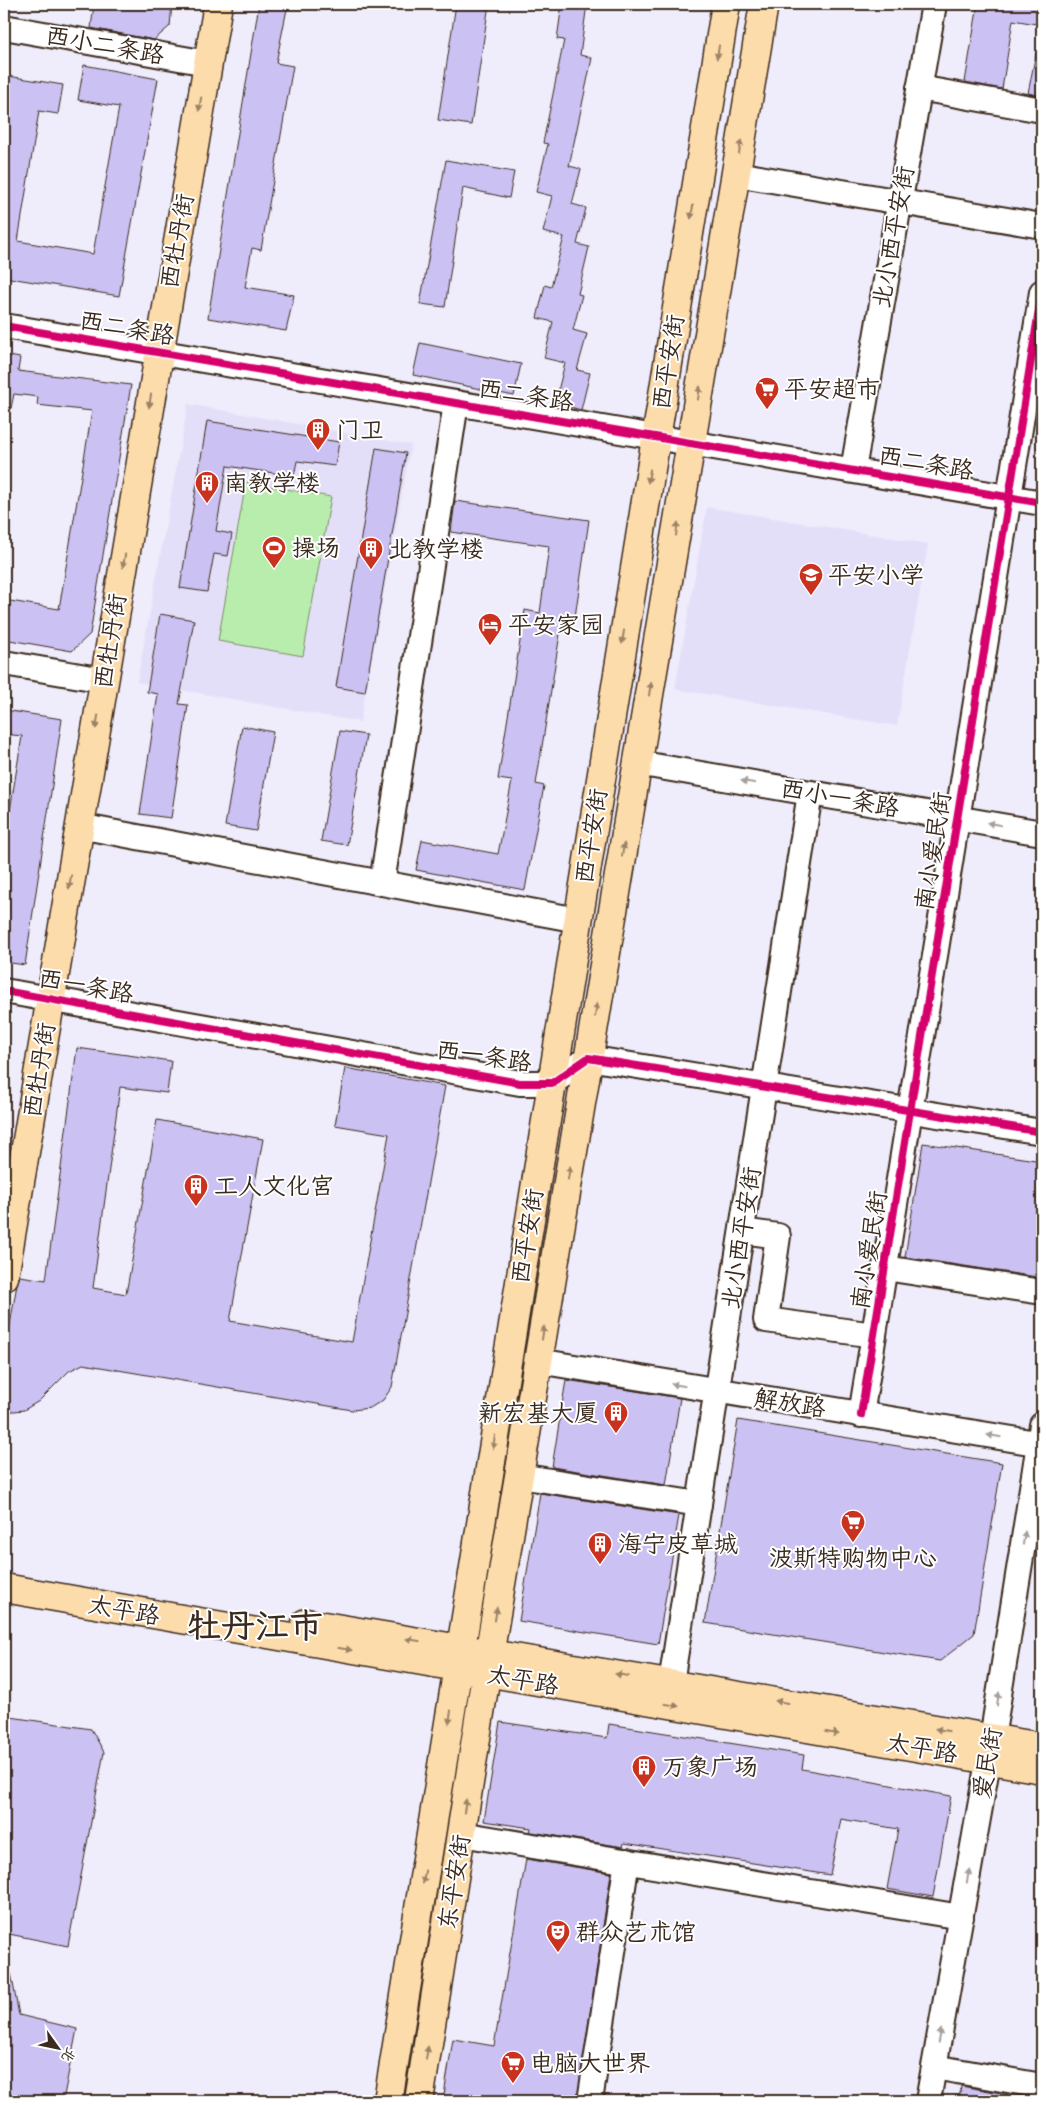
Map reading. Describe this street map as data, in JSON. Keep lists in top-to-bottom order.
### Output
{
  "streets": {
    "main road": [
      "西牡丹街",
      "西平安街",
      "太平路",
      "东平安街"
    ],
    "street": [
      "西小二条路",
      "北小西平安街",
      "西二条路",
      "西小一条路",
      "南小爱民街",
      "西一条路",
      "解放路",
      "爱民街"
    ]
  },
  "crossings": [
    ["西小二条路", "西牡丹街"],
    ["北小西平安街", "西二条路"],
    ["北小西平安街", "西小一条路"],
    ["北小西平安街", "解放路"],
    ["北小西平安街", "太平路"],
    ["西牡丹街", "西二条路"],
    ["西牡丹街", "西一条路"],
    ["西二条路", "西平安街"],
    ["西二条路", "南小爱民街"],
    ["西平安街", "西小一条路"],
    ["西平安街", "西一条路"],
    ["西平安街", "解放路"],
    ["西平安街", "太平路"],
    ["西平安街", "东平安街"],
    ["西小一条路", "南小爱民街"],
    ["南小爱民街", "解放路"],
    ["解放路", "爱民街"],
    ["太平路", "爱民街"],
    ["太平路", "东平安街"]
  ],
  "one_way": ["西牡丹街", "西小一条路", "爱民街"],
  "districts": ["牡丹江市"],
  "places": {
    "supermarket": ["平安超市", "波斯特购物中心", "电脑大世界"],
    "building": [
      "门卫",
      "南教学楼",
      "北教学楼",
      "工人文化宫",
      "新宏基大厦",
      "海宁皮草城",
      "万象广场"
    ],
    "sports": ["操场"],
    "school or university": ["平安小学"],
    "hotel": ["平安家园"],
    "theatre": ["群众艺术馆"]
  },
  "north": "bottom right"
}
